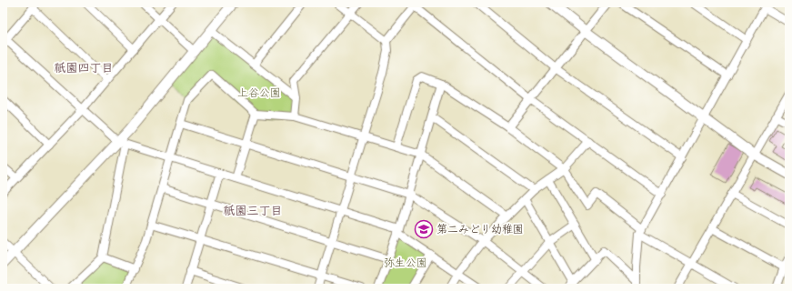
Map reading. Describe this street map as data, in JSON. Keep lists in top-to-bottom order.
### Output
{
  "districts": ["祇園四丁目", "祇園三丁目"],
  "parks": ["上谷公園", "弥生公園"],
  "places": {
    "school or university": ["第二みどり幼稚園"]
  }
}
